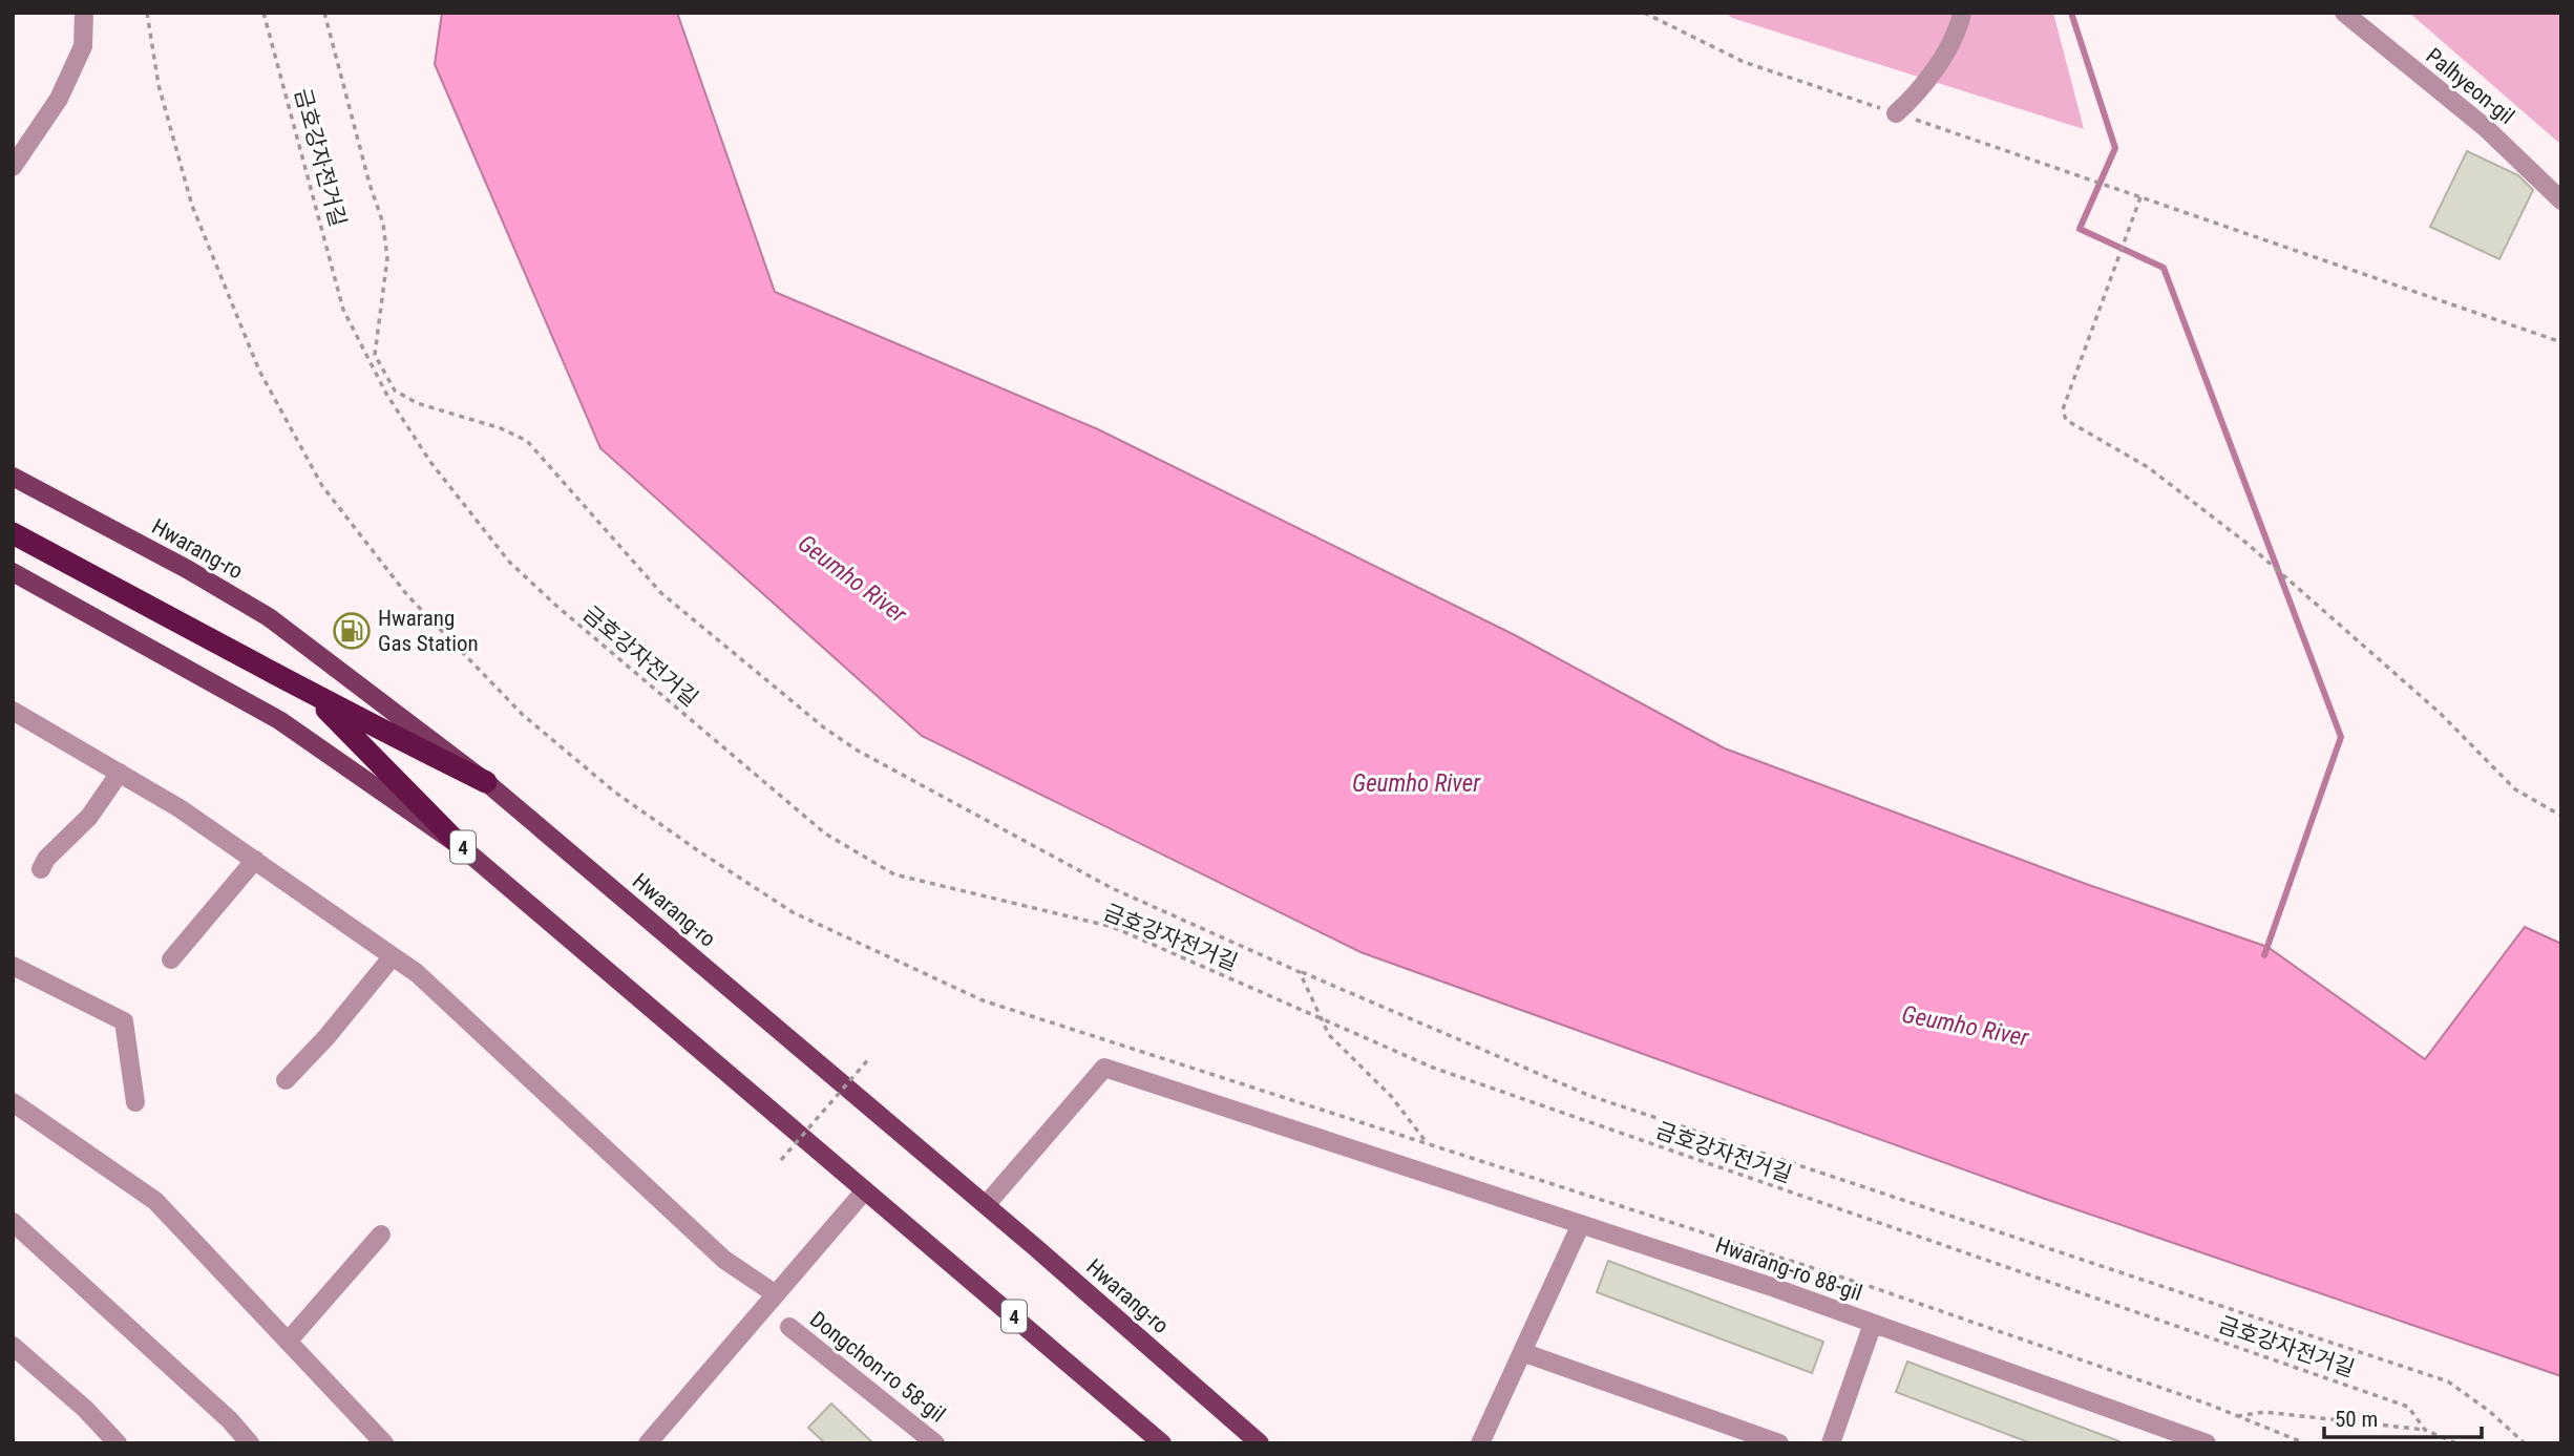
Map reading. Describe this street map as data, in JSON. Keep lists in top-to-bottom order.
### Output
{
  "streets": {
    "main road": ["Hwarang-ro", "4"],
    "street": ["Palhyeon-gil", "Hwarang-ro 88-gil", "Dongchon-ro 58-gil"],
    "path": ["금호강자전거길"]
  },
  "crossings": [
    ["Hwarang-ro", "Hwarang-ro 88-gil"]
  ],
  "water": ["Geumho River"],
  "places": {
    "fuel station": ["Hwarang Gas Station"]
  },
  "scale_bar": "50 m"
}
